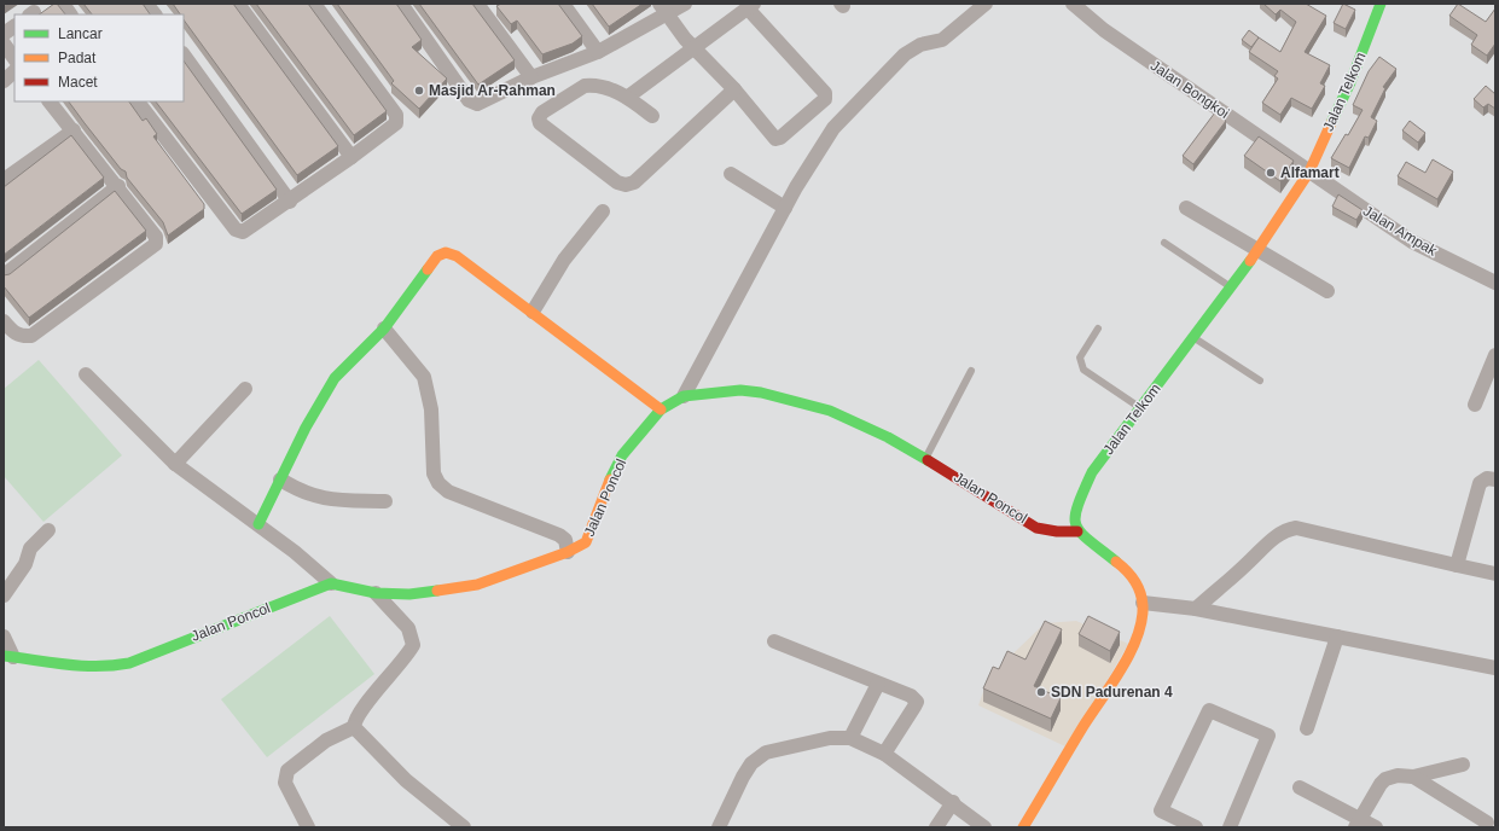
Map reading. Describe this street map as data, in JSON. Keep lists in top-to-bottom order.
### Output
{
  "streets": {
    "street": [
      "Jalan Bongkoi",
      "Jalan Telkom",
      "Jalan Ampak",
      "Jalan Poncol"
    ]
  },
  "crossings": [
    ["Jalan Bongkoi", "Jalan Telkom"],
    ["Jalan Bongkoi", "Jalan Ampak"],
    ["Jalan Telkom", "Jalan Ampak"],
    ["Jalan Telkom", "Jalan Poncol"]
  ],
  "places": ["Masjid Ar-Rahman", "Alfamart", "SDN Padurenan 4"],
  "legend": ["Lancar", "Padat", "Macet"]
}
